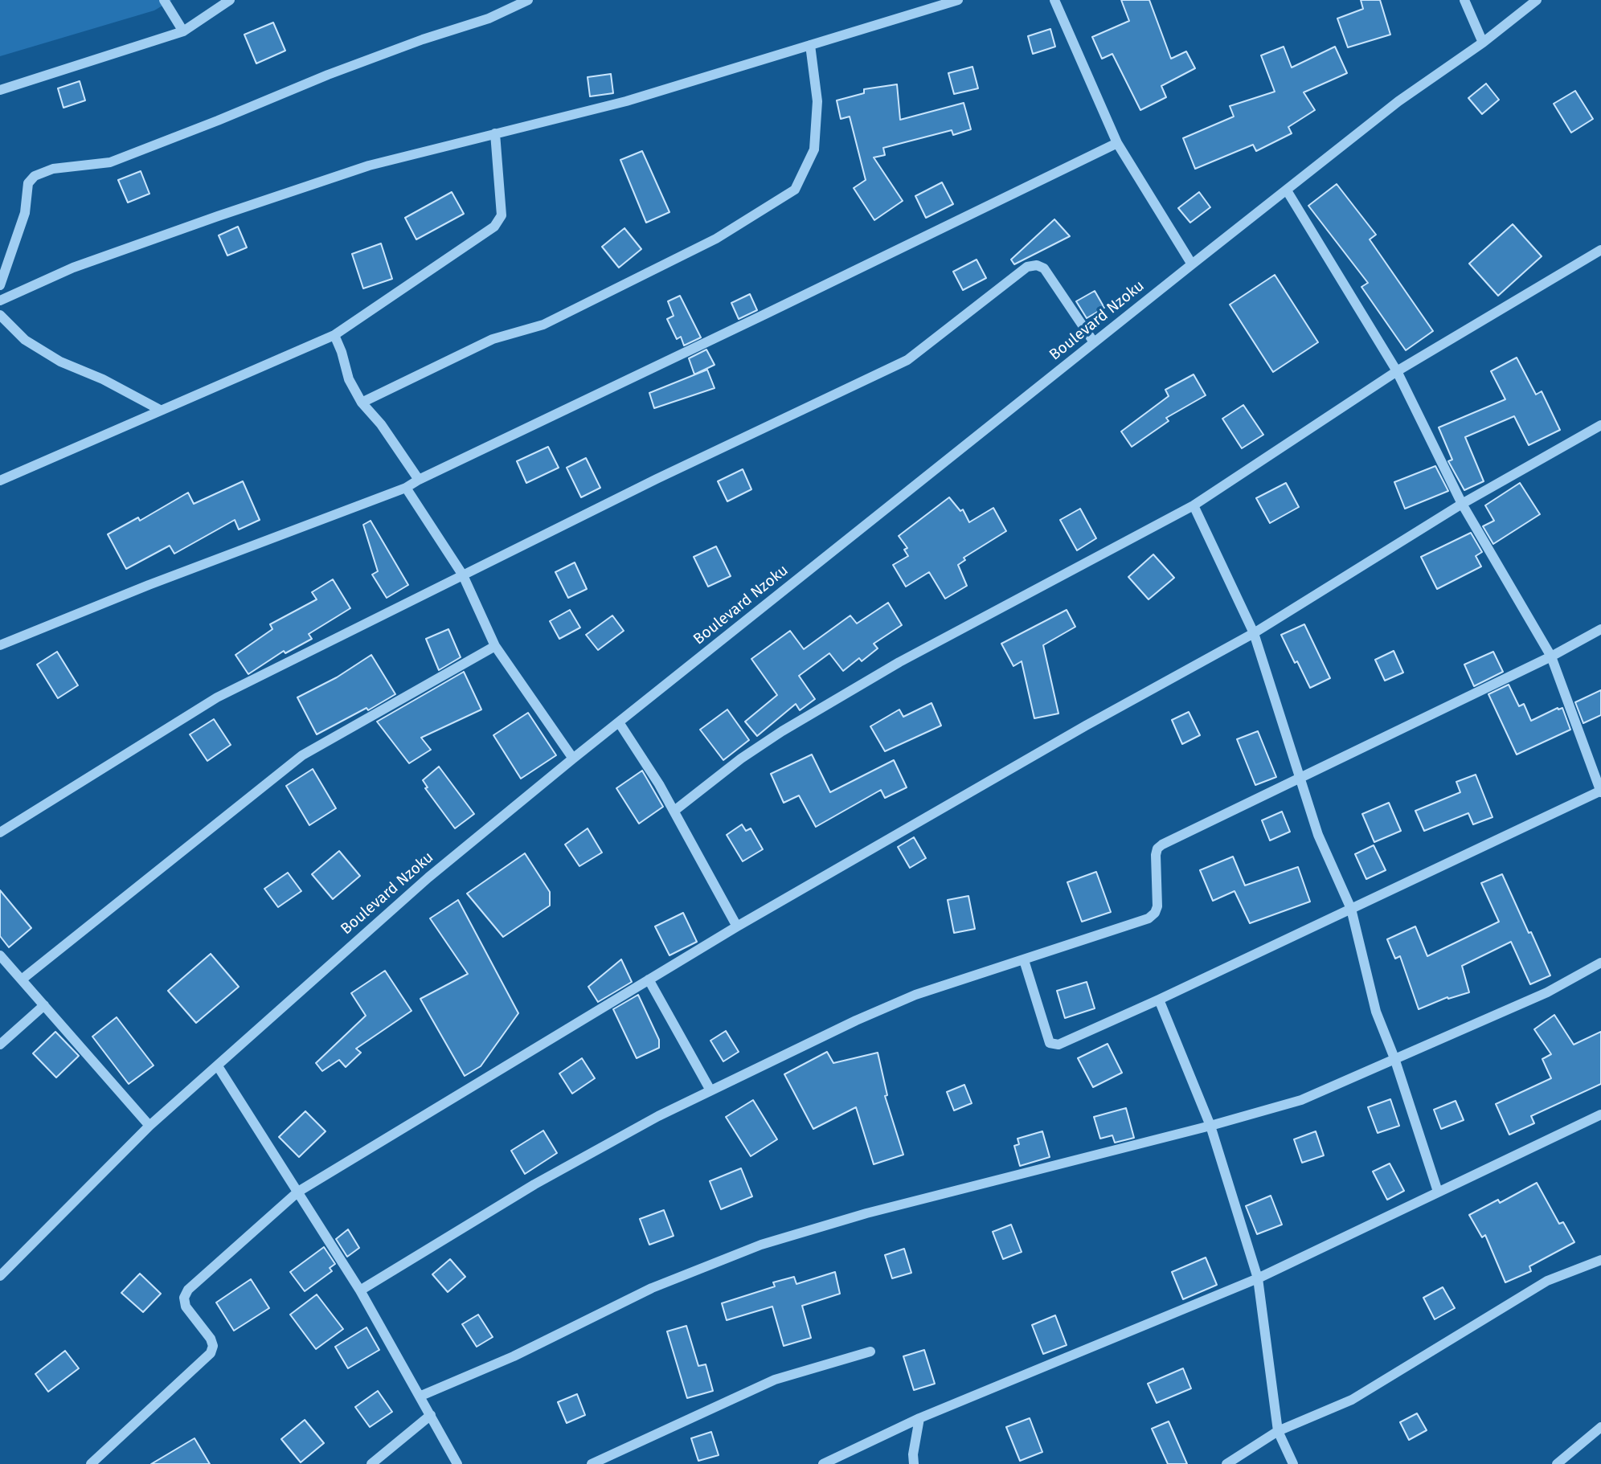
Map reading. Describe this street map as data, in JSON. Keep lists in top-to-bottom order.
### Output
{
  "streets": {
    "street": ["Boulevard Nzoku"]
  }
}
